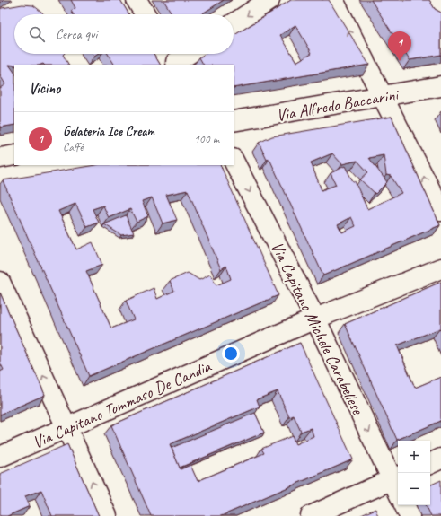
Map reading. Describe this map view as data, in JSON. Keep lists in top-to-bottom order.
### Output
{
  "streets": {
    "street": ["Via Alfredo Baccarini", "Via Capitano Michele Carabellese", "Via Capitano Tommaso De Candia"]
  },
  "crossings": [
    ["Via Capitano Michele Carabellese", "Via Capitano Tommaso De Candia"]
  ],
  "page": {
    "search": "Cerca qui",
    "pins": "1",
    "heading": "Vicino",
    "list": [
      {
        "mark": "1",
        "name": "Gelateria Ice Cream",
        "note": "Caffè",
        "value": "100 m"
      }
    ],
    "map_buttons": ["+", "−"]
  }
}
